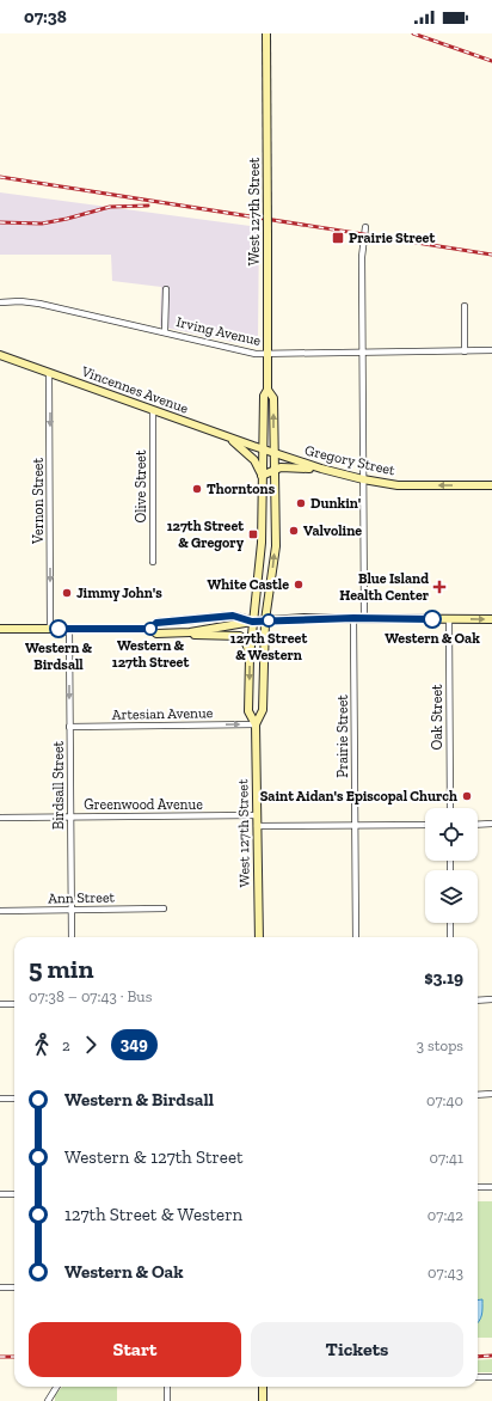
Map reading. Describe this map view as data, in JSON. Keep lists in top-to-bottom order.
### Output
{
  "streets": {
    "main road": ["West 127th Street", "Vincennes Avenue", "Gregory Street"],
    "street": [
      "Irving Avenue",
      "Olive Street",
      "Vernon Street",
      "Artesian Avenue",
      "Oak Street",
      "Prairie Street",
      "Birdsall Street",
      "Greenwood Avenue",
      "Ann Street"
    ]
  },
  "crossings": [
    ["West 127th Street", "Irving Avenue"],
    ["West 127th Street", "Vincennes Avenue"],
    ["West 127th Street", "Gregory Street"],
    ["West 127th Street", "Artesian Avenue"],
    ["West 127th Street", "Greenwood Avenue"],
    ["Vincennes Avenue", "Gregory Street"],
    ["Vincennes Avenue", "Olive Street"],
    ["Vincennes Avenue", "Vernon Street"],
    ["Artesian Avenue", "Birdsall Street"],
    ["Birdsall Street", "Greenwood Avenue"],
    ["Birdsall Street", "Ann Street"]
  ],
  "one_way": ["Gregory Street", "Vernon Street", "Artesian Avenue"],
  "places": {
    "transit": ["Prairie Street", "127th Street & Gregory"],
    "other": [
      "Thorntons",
      "Dunkin'",
      "Valvoline",
      "White Castle",
      "Jimmy John's",
      "Western & Oak",
      "127th Street & Western",
      "Western & Birdsall",
      "Western & 127th Street",
      "Saint Aidan's Episcopal Church"
    ],
    "health": ["Blue Island Health Center"]
  },
  "lines": ["bus line 349"],
  "page": {
    "status": "07:38",
    "heading": ["5 min", "07:38 – 07:43 · Bus", "$3.19"],
    "legs": ["2", "349", "3 stops"],
    "list": [
      {
        "name": "Western & Birdsall",
        "value": "07:40"
      },
      {
        "name": "Western & 127th Street",
        "value": "07:41"
      },
      {
        "name": "127th Street & Western",
        "value": "07:42"
      },
      {
        "name": "Western & Oak",
        "value": "07:43"
      }
    ],
    "buttons": ["Start", "Tickets"]
  }
}
